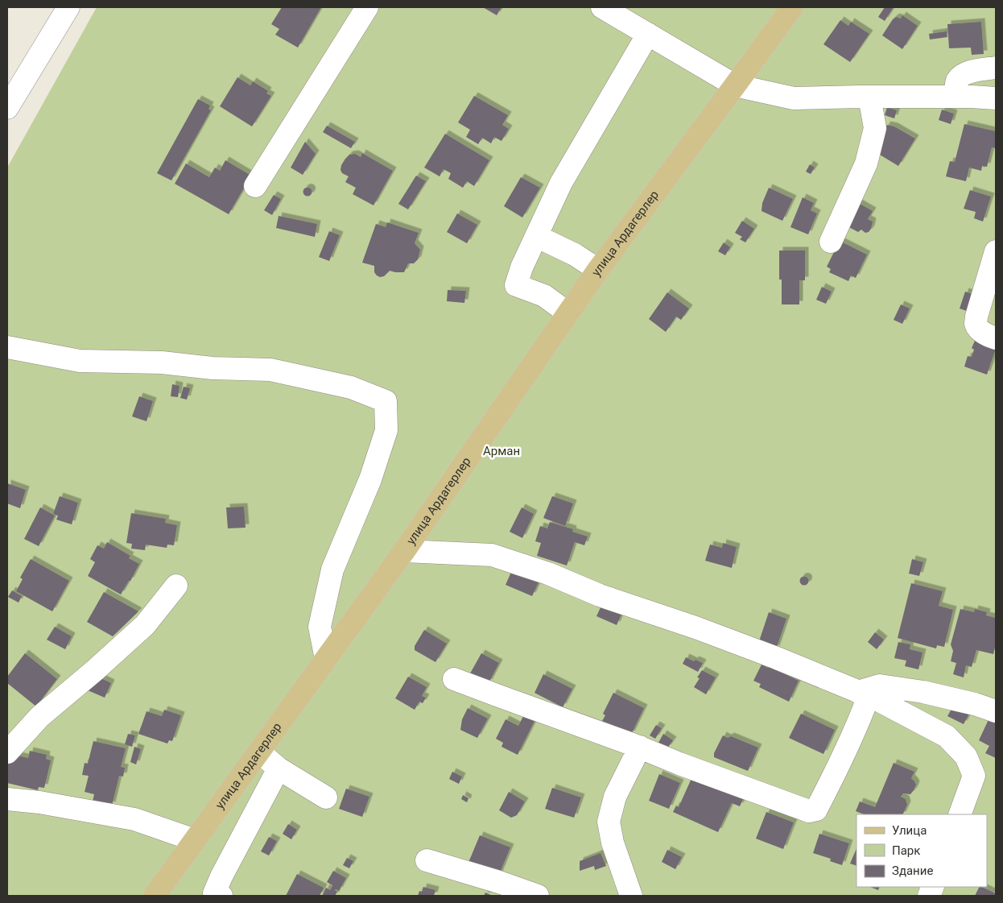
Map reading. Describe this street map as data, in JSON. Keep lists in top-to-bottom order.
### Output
{
  "streets": {
    "main road": ["улица Ардагерлер"]
  },
  "parks": ["Арман"],
  "legend": ["Улица", "Парк", "Здание"]
}
